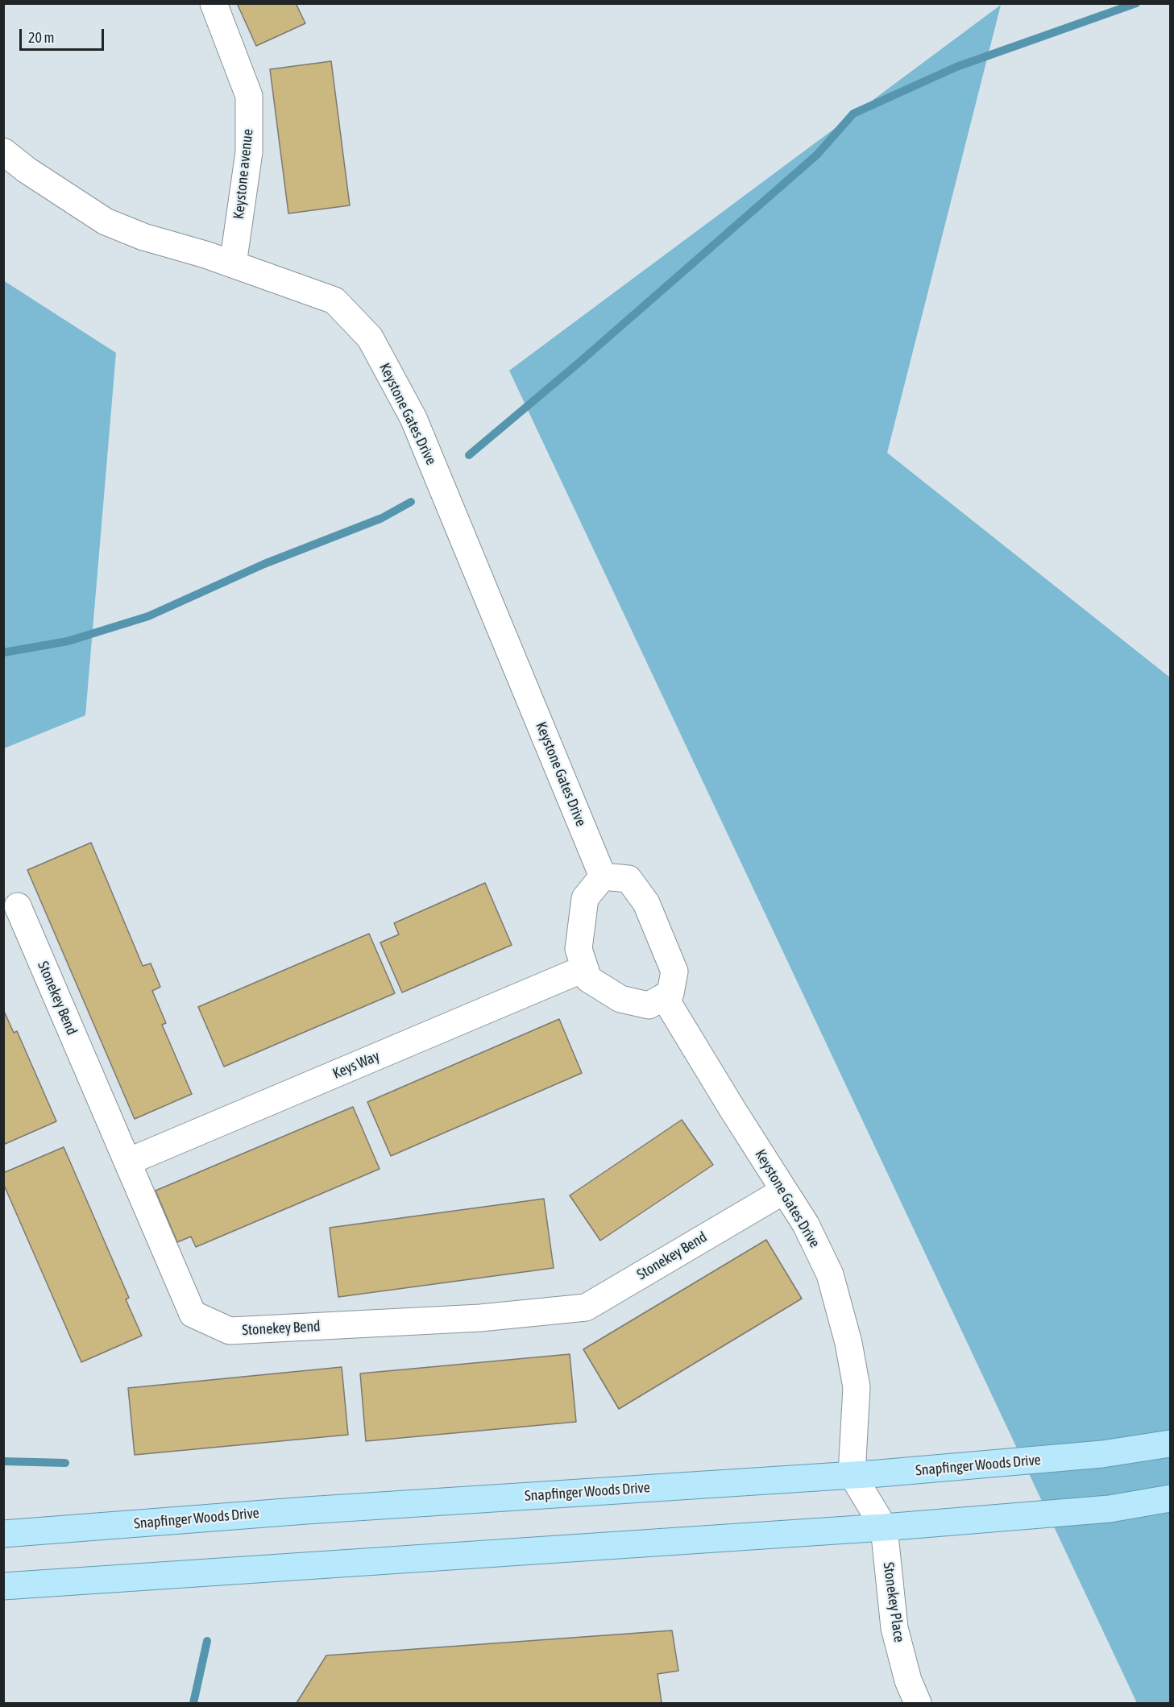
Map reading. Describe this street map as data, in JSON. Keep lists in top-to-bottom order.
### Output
{
  "streets": {
    "main road": ["Snapfinger Woods Drive"],
    "street": [
      "Keystone avenue",
      "Keystone Gates Drive",
      "Stonekey Bend",
      "Keys Way",
      "Stonekey Place"
    ]
  },
  "crossings": [
    ["Keystone avenue", "Keystone Gates Drive"],
    ["Keystone Gates Drive", "Stonekey Bend"],
    ["Keystone Gates Drive", "Keys Way"],
    ["Keystone Gates Drive", "Snapfinger Woods Drive"],
    ["Stonekey Bend", "Keys Way"]
  ],
  "scale_bar": "20 m"
}
